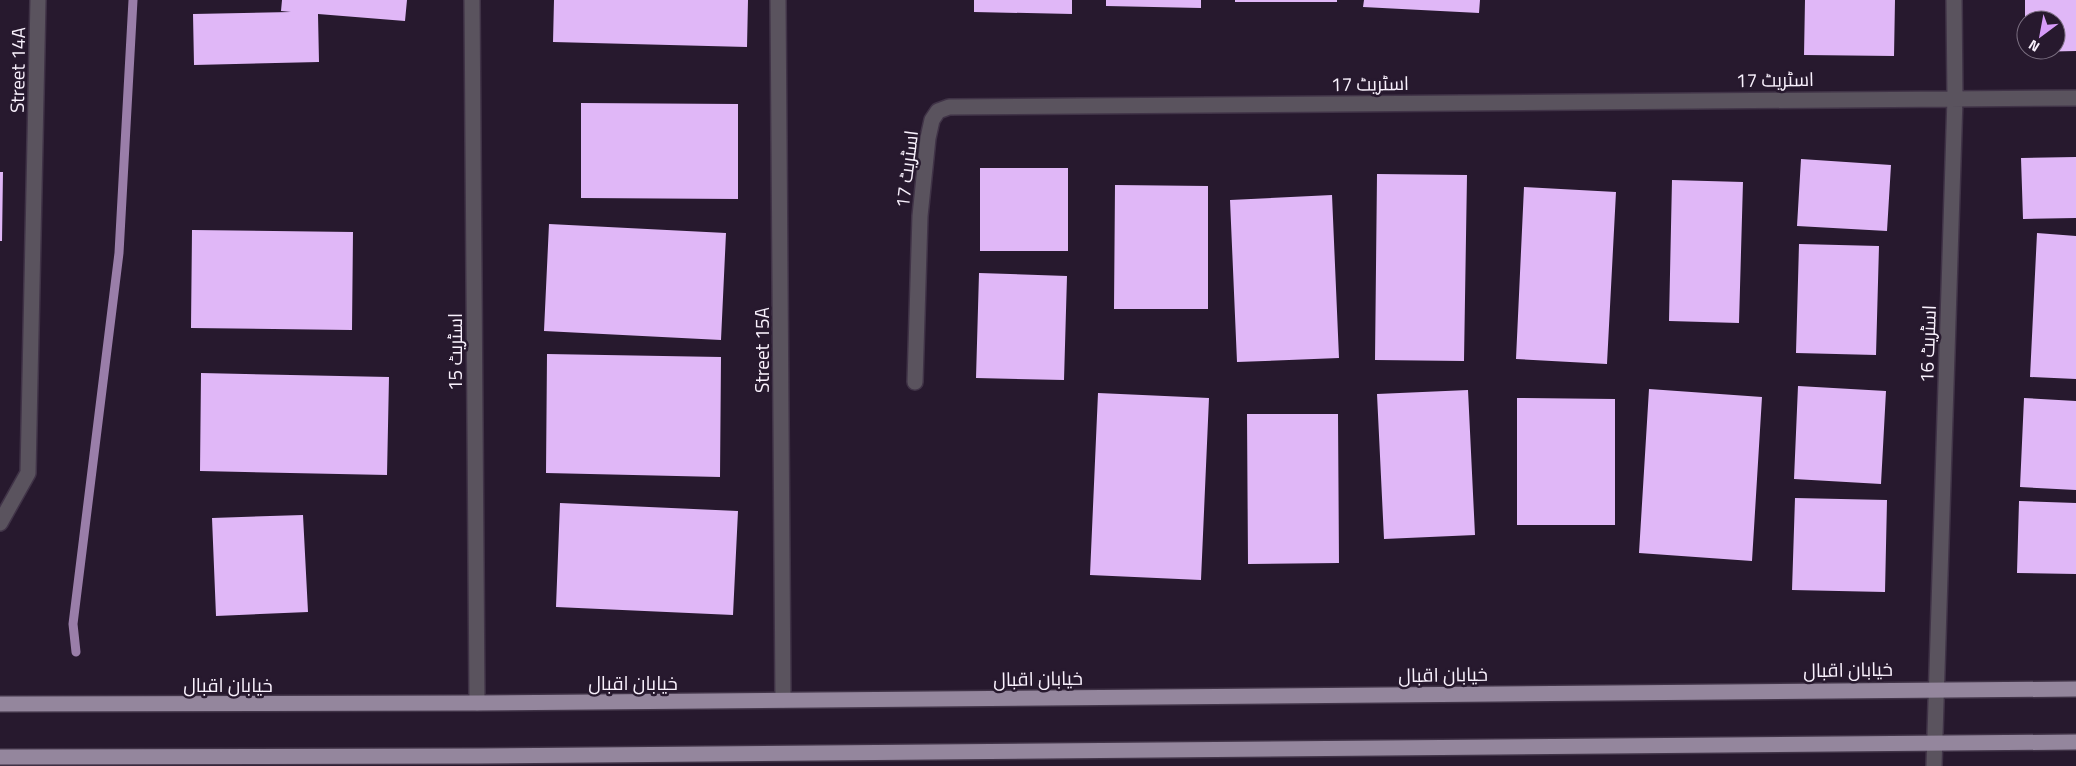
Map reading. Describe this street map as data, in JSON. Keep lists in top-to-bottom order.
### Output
{
  "streets": {
    "main road": ["خیابان اقبال"],
    "street": [
      "Street 14A",
      "اسٹریٹ 17",
      "اسٹریٹ 16",
      "Street 15A",
      "اسٹریٹ 15"
    ]
  },
  "crossings": [
    ["اسٹریٹ 17", "اسٹریٹ 16"],
    ["اسٹریٹ 16", "خیابان اقبال"],
    ["Street 15A", "خیابان اقبال"],
    ["اسٹریٹ 15", "خیابان اقبال"]
  ],
  "north": "bottom left"
}
